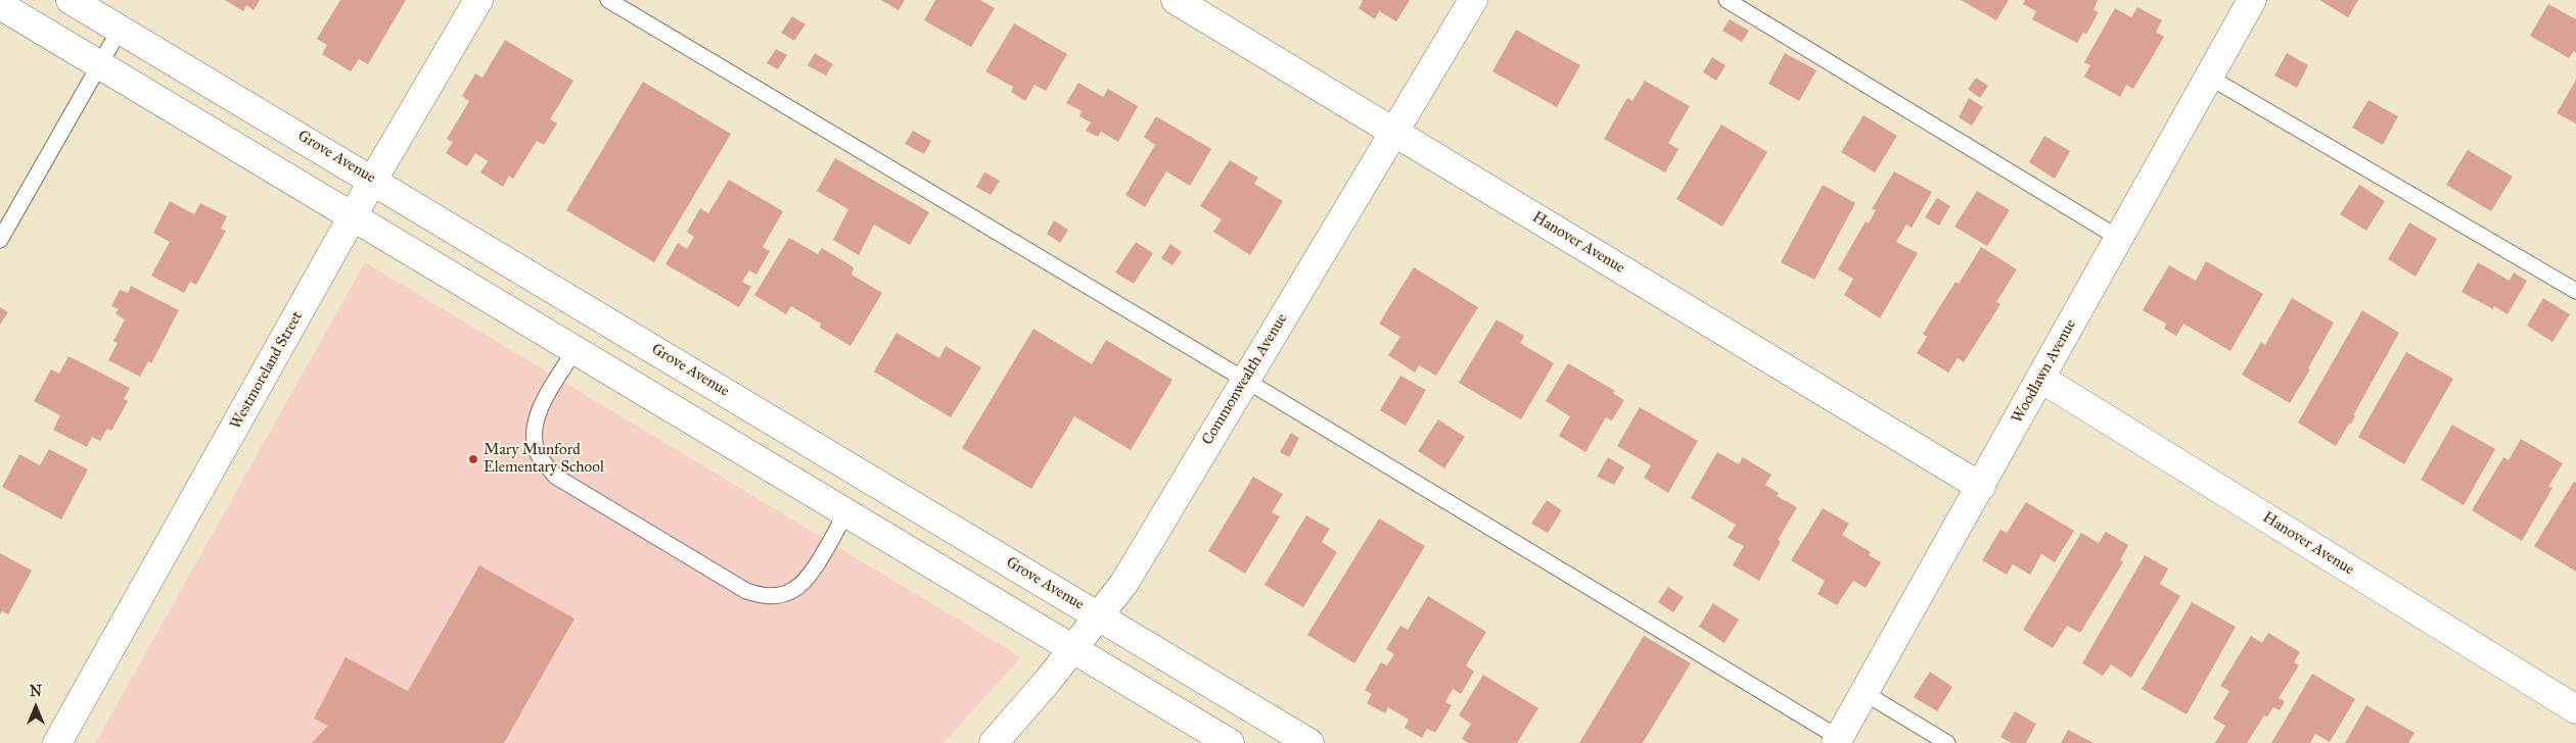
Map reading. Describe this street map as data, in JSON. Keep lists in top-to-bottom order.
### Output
{
  "streets": {
    "street": [
      "Grove Avenue",
      "Hanover Avenue",
      "Westmoreland Street",
      "Woodlawn Avenue",
      "Commonwealth Avenue"
    ]
  },
  "crossings": [
    ["Grove Avenue", "Westmoreland Street"],
    ["Grove Avenue", "Commonwealth Avenue"],
    ["Hanover Avenue", "Woodlawn Avenue"],
    ["Hanover Avenue", "Commonwealth Avenue"]
  ],
  "places": ["Mary Munford Elementary School"],
  "north": "top"
}
